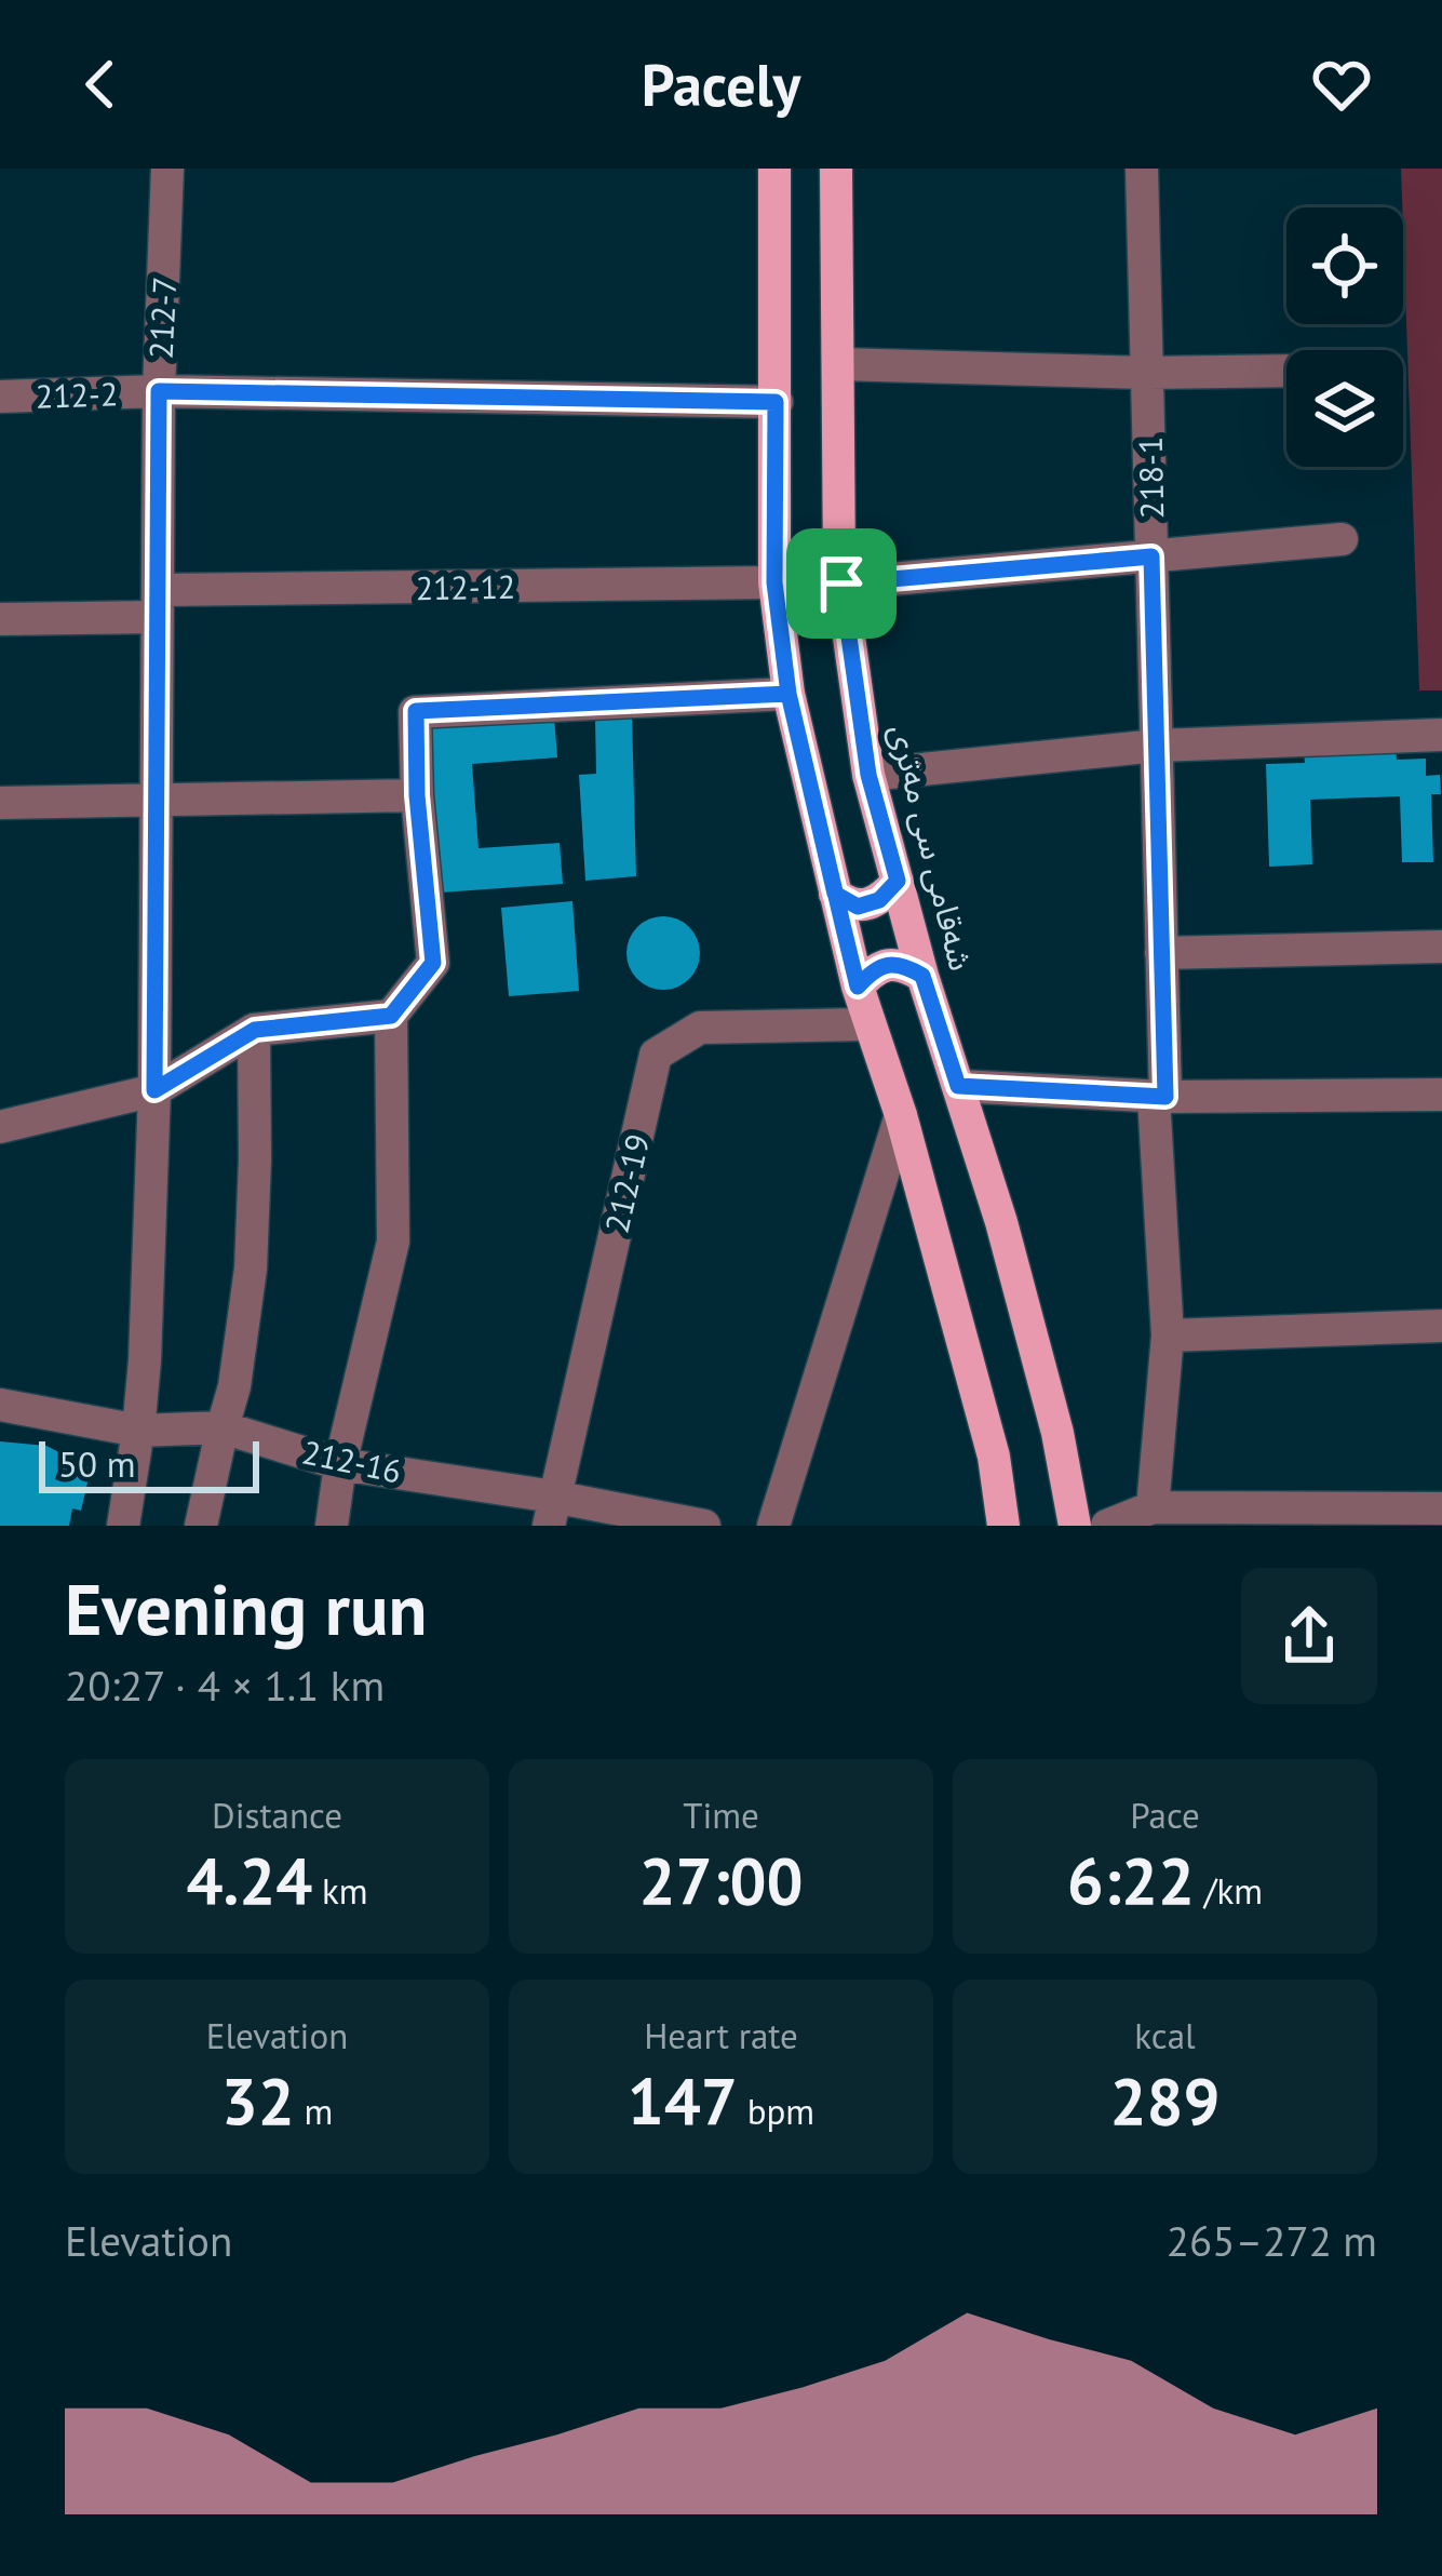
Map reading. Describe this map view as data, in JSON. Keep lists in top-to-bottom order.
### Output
{
  "streets": {
    "main road": ["شەقامی سی مەتری"],
    "street": [
      "212-7",
      "212-2",
      "218-1",
      "212-12",
      "212-19",
      "212-16"
    ]
  },
  "crossings": [
    ["212-7", "212-2"],
    ["212-7", "212-12"],
    ["212-7", "212-16"],
    ["212-19", "212-16"]
  ],
  "scale_bar": "50 m",
  "page": {
    "header": "Pacely",
    "scale": "50 m",
    "heading": ["Evening run", "20:27 · 4 × 1.1 km"],
    "stats": [
      ["Distance", "4.24 km"],
      ["Time", "27:00"],
      ["Pace", "6:22 /km"],
      ["Elevation", "32 m"],
      ["Heart rate", "147 bpm"],
      ["kcal", "289"]
    ],
    "chart": ["Elevation", "265–272 m"]
  }
}
